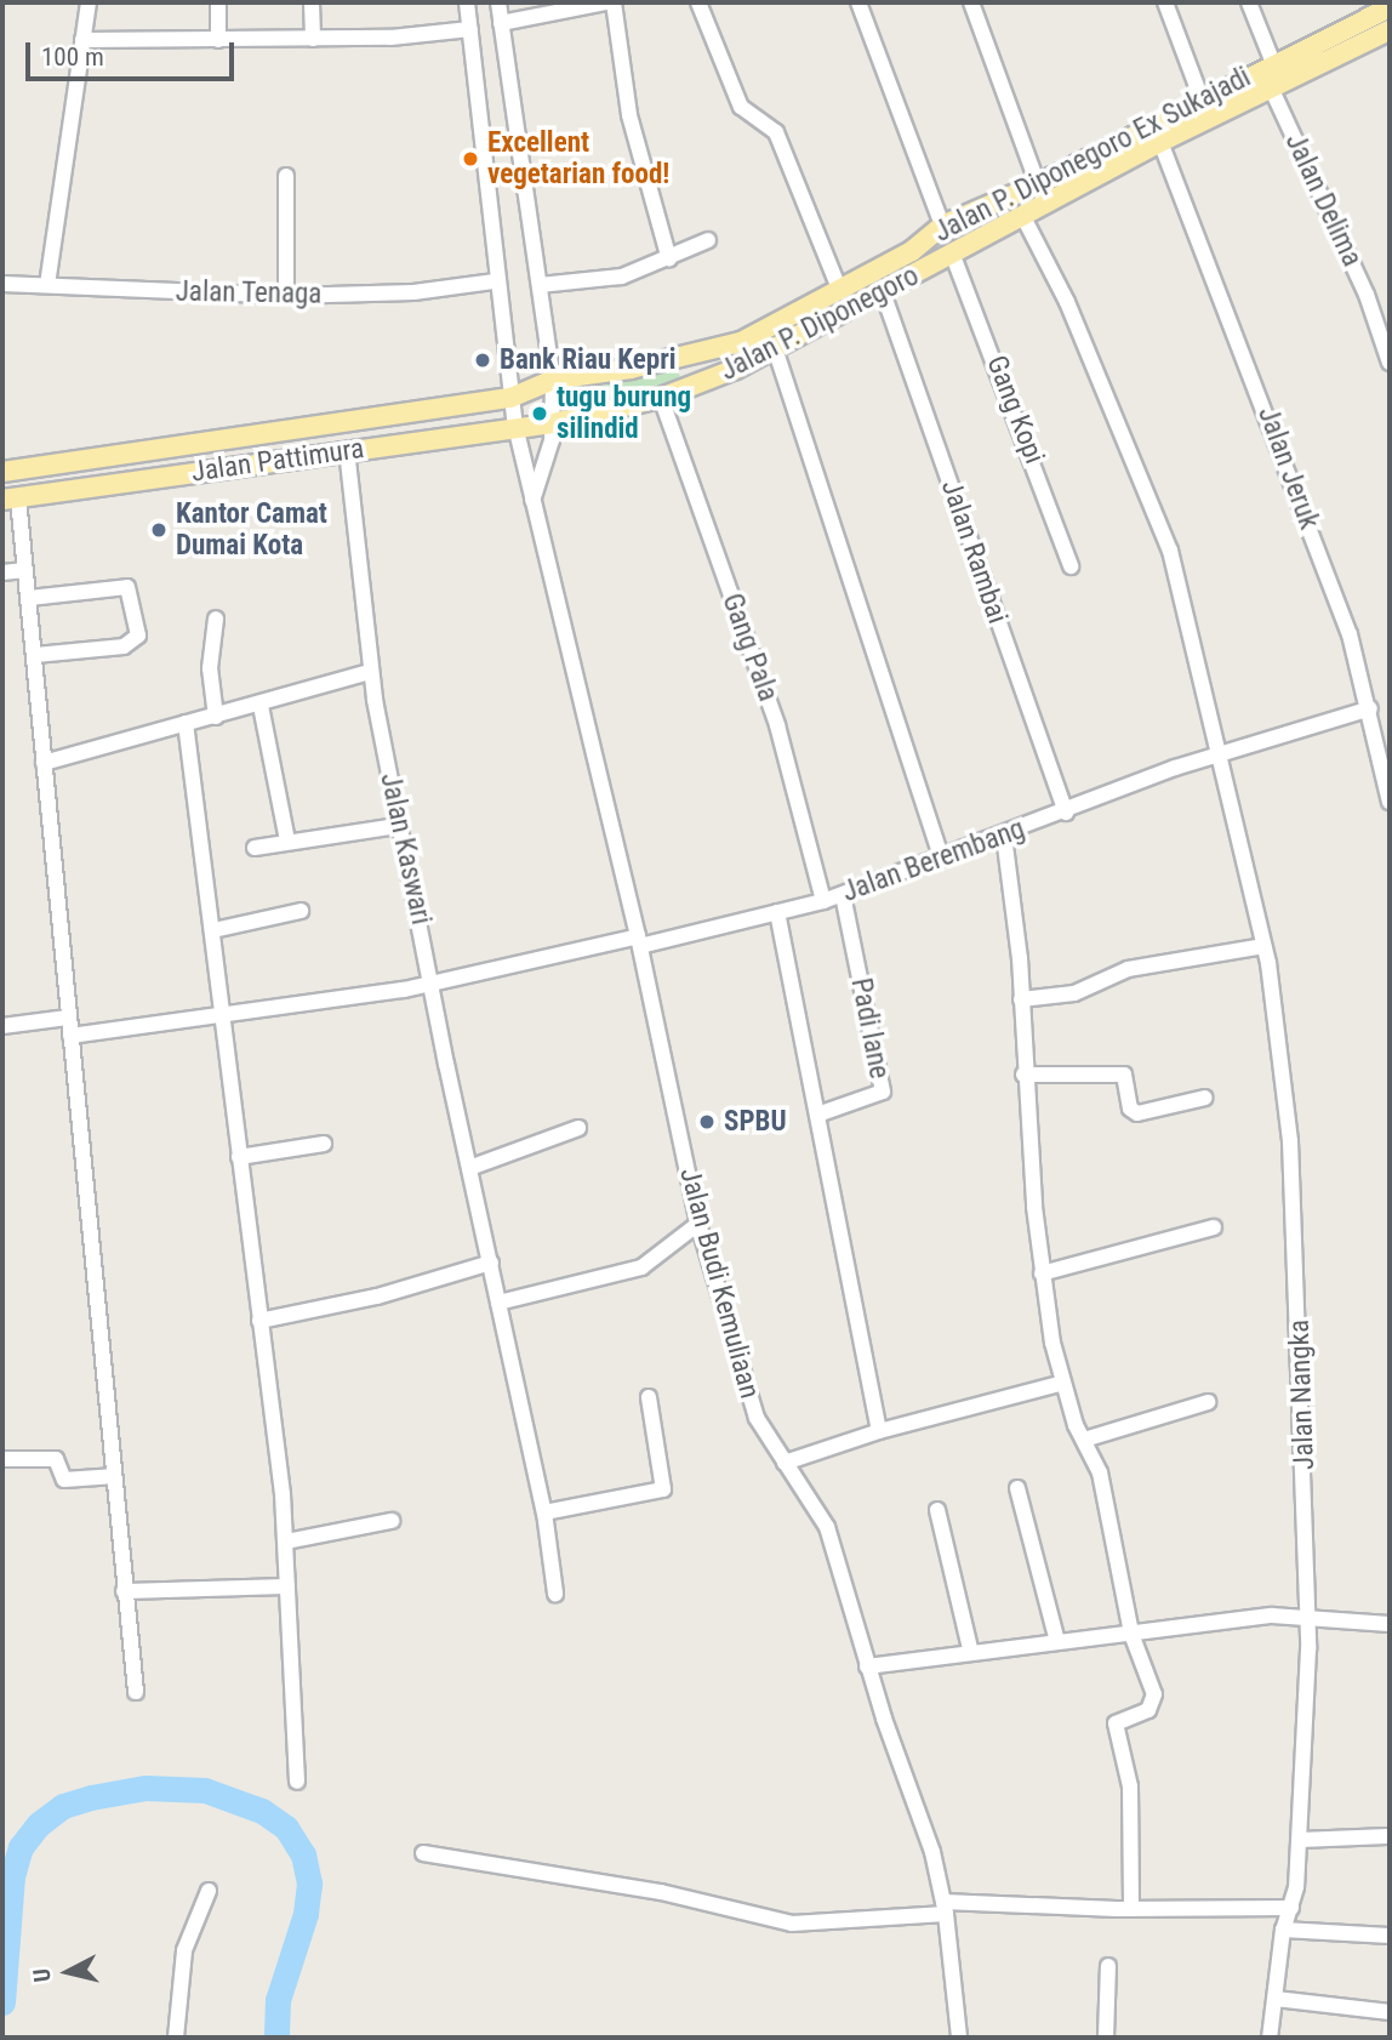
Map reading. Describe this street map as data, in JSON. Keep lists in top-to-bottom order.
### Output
{
  "streets": {
    "main road": ["Jalan P. Diponegoro Ex Sukajadi", "Jalan P. Diponegoro", "Jalan Pattimura"],
    "street": [
      "Jalan Delima",
      "Jalan Tenaga",
      "Gang Kopi",
      "Jalan Jeruk",
      "Jalan Rambai",
      "Gang Pala",
      "Jalan Kaswari",
      "Jalan Berembang",
      "Padi lane",
      "Jalan Budi Kemuliaan",
      "Jalan Nangka"
    ]
  },
  "crossings": [
    ["Jalan P. Diponegoro Ex Sukajadi", "Jalan Pattimura"],
    ["Jalan P. Diponegoro Ex Sukajadi", "Jalan Budi Kemuliaan"],
    ["Jalan Delima", "Jalan P. Diponegoro"],
    ["Jalan Tenaga", "Jalan Budi Kemuliaan"],
    ["Jalan P. Diponegoro", "Gang Kopi"],
    ["Jalan P. Diponegoro", "Jalan Pattimura"],
    ["Jalan P. Diponegoro", "Jalan Jeruk"],
    ["Jalan P. Diponegoro", "Jalan Rambai"],
    ["Jalan P. Diponegoro", "Gang Pala"],
    ["Jalan P. Diponegoro", "Jalan Budi Kemuliaan"],
    ["Jalan P. Diponegoro", "Jalan Nangka"],
    ["Jalan Pattimura", "Jalan Kaswari"],
    ["Jalan Pattimura", "Jalan Budi Kemuliaan"],
    ["Jalan Jeruk", "Jalan Berembang"],
    ["Jalan Rambai", "Jalan Berembang"],
    ["Gang Pala", "Jalan Berembang"],
    ["Jalan Kaswari", "Jalan Berembang"],
    ["Jalan Berembang", "Padi lane"],
    ["Jalan Berembang", "Jalan Budi Kemuliaan"],
    ["Jalan Berembang", "Jalan Nangka"]
  ],
  "places": [
    "Excellent vegetarian food!",
    "Bank Riau Kepri",
    "tugu burung silindid",
    "Kantor Camat Dumai Kota",
    "SPBU"
  ],
  "scale_bar": "100 m",
  "north": "left"
}
